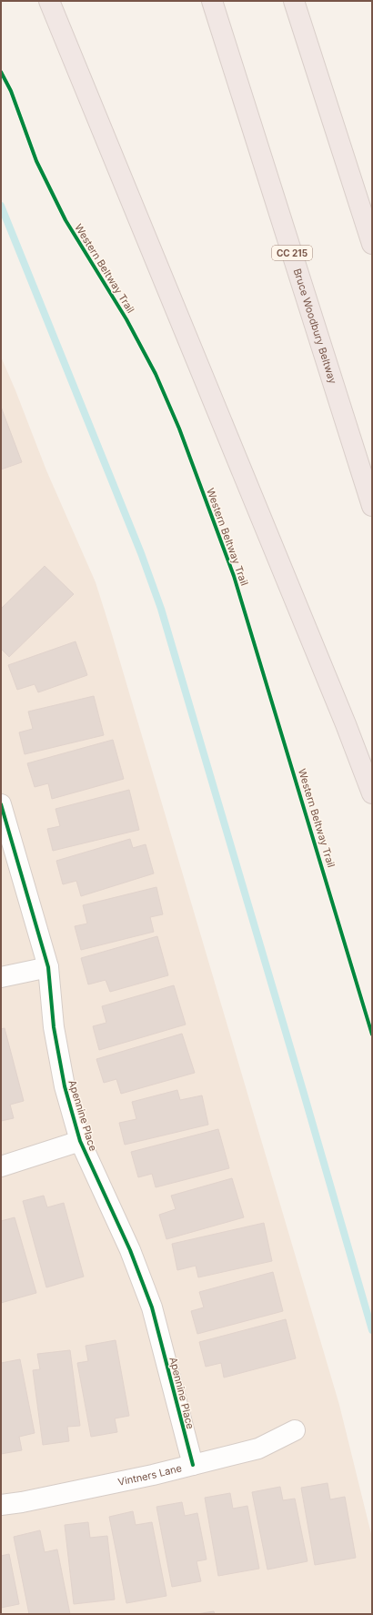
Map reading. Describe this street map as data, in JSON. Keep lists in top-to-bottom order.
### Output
{
  "streets": {
    "highway": ["CC 215", "Bruce Woodbury Beltway"],
    "street": ["Apennine Place", "Vintners Lane"],
    "cycle path": ["Western Beltway Trail"]
  },
  "crossings": [
    ["Apennine Place", "Vintners Lane"]
  ]
}
